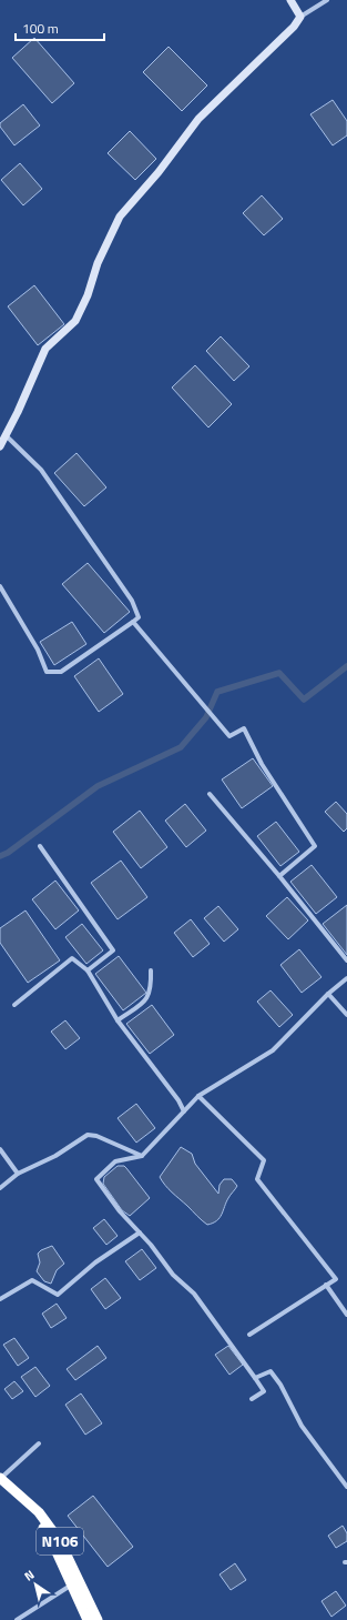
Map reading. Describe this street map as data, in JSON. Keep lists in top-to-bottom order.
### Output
{
  "streets": {
    "highway": ["N106"]
  },
  "scale_bar": "100 m",
  "north": "top left"
}
